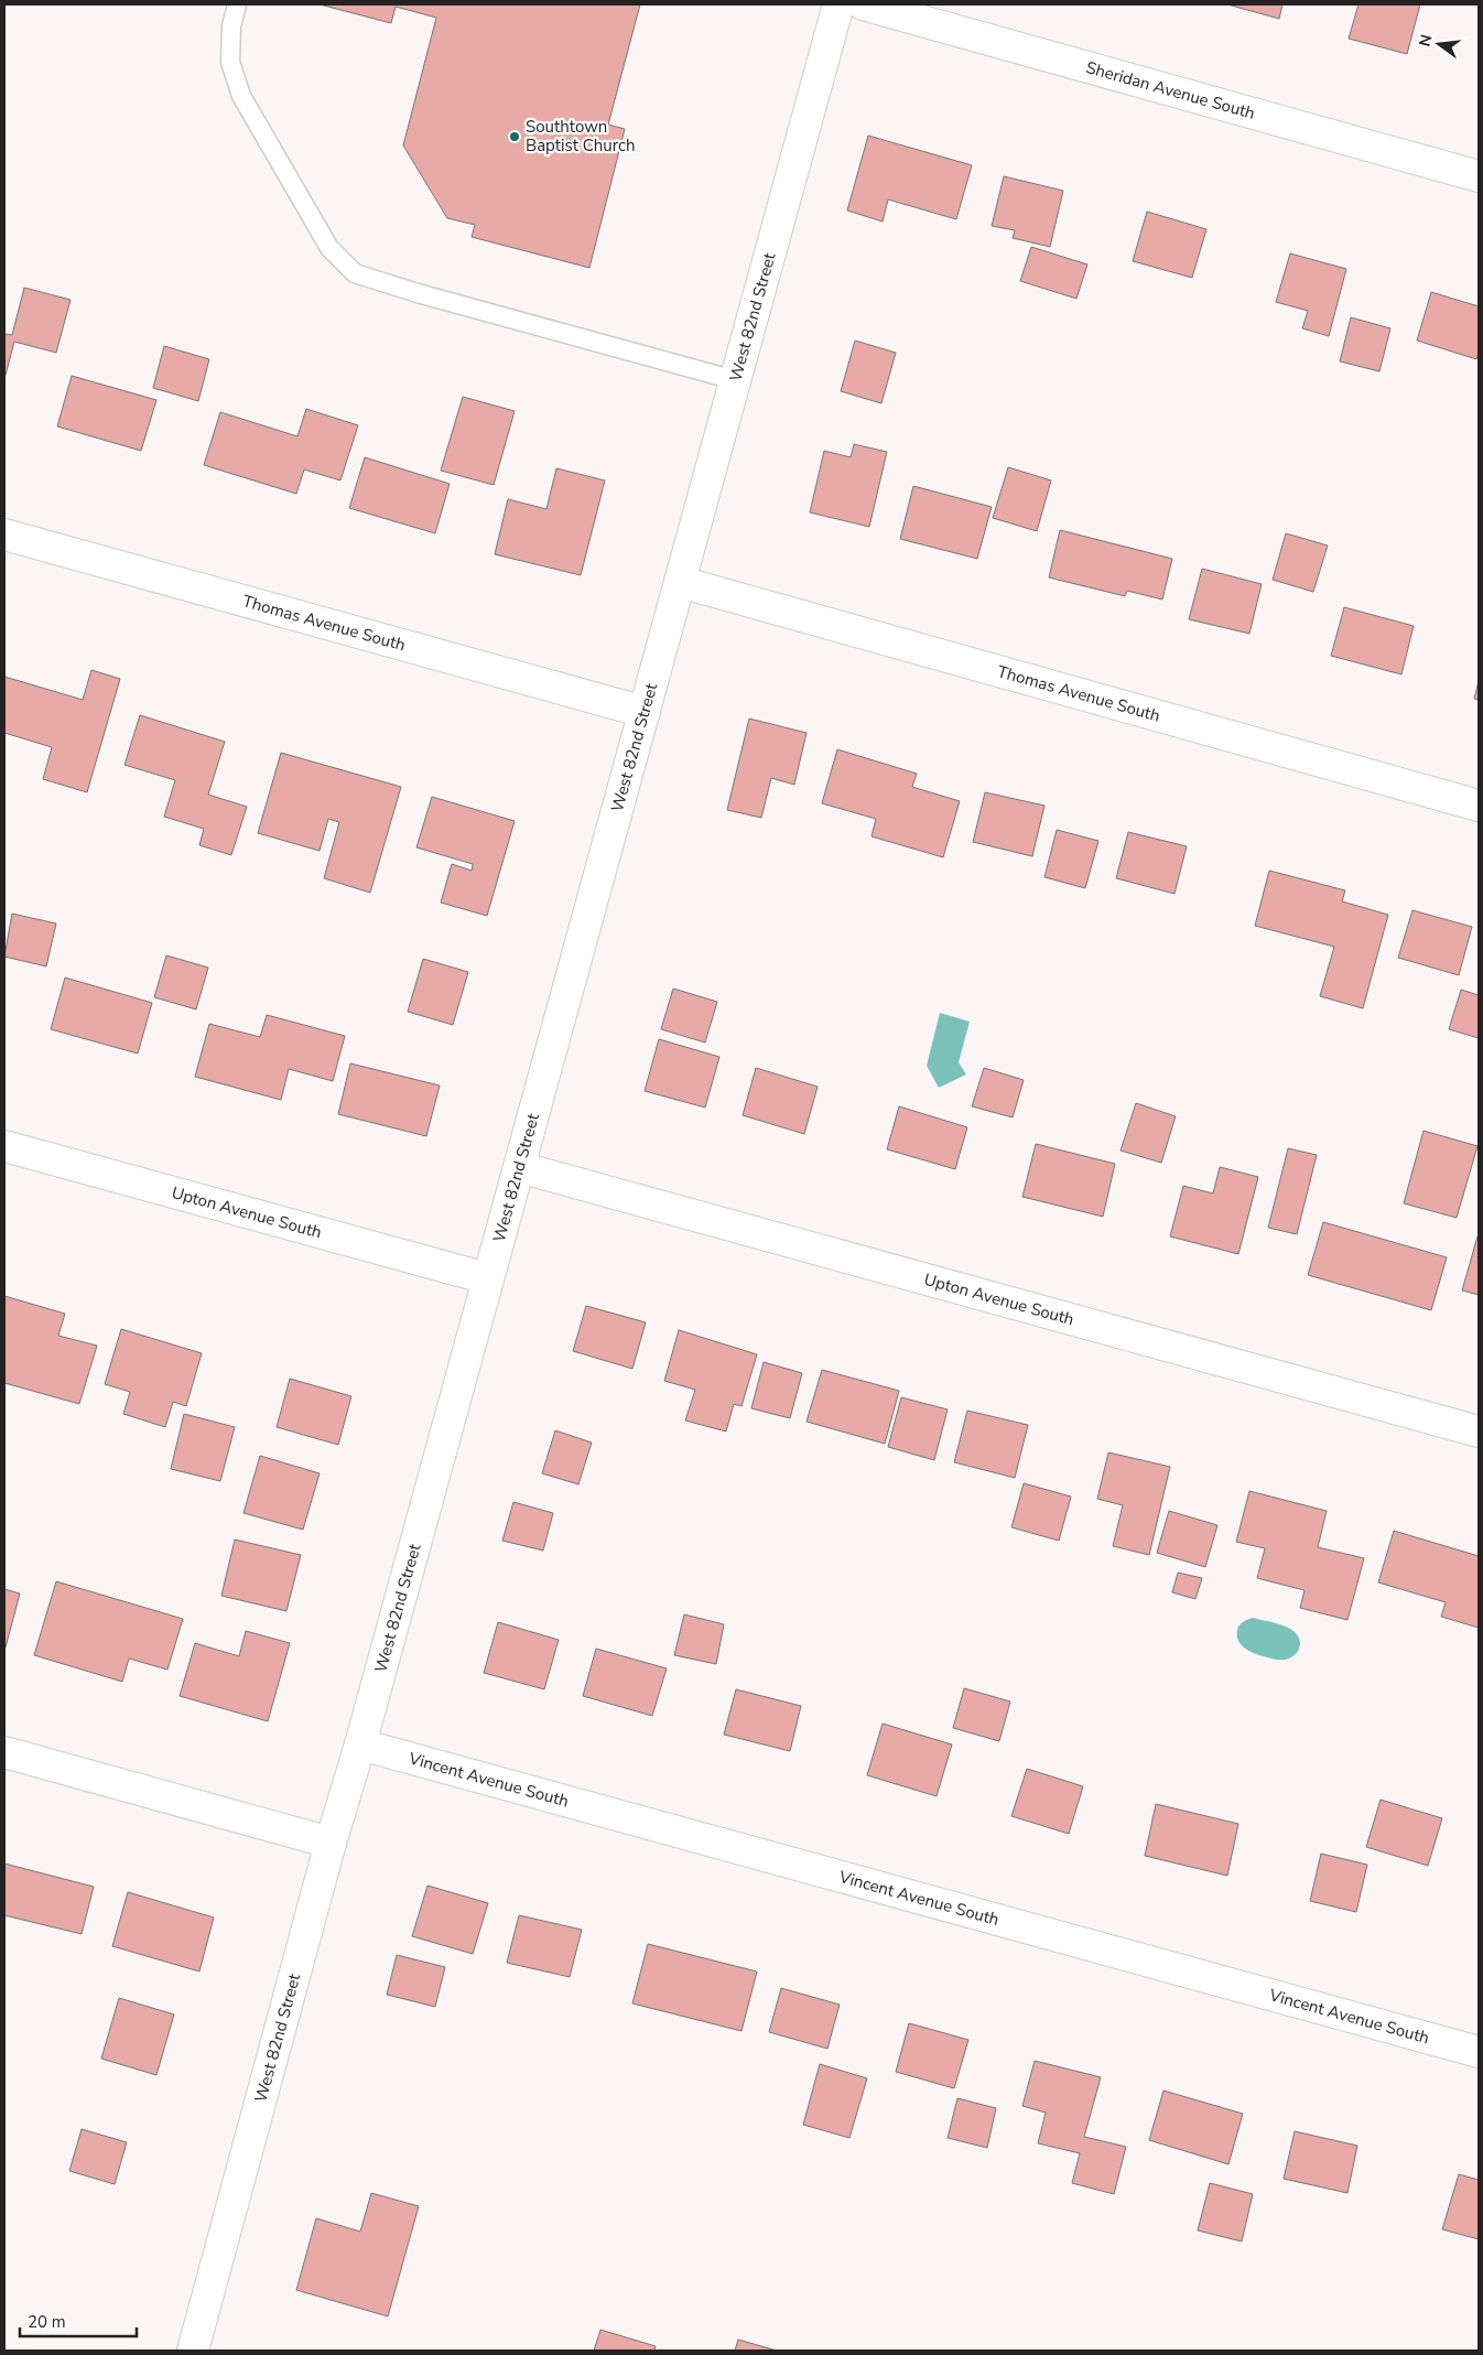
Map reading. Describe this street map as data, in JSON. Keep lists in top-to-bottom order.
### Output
{
  "streets": {
    "street": [
      "Sheridan Avenue South",
      "West 82nd Street",
      "Thomas Avenue South",
      "Upton Avenue South",
      "Vincent Avenue South"
    ]
  },
  "crossings": [
    ["West 82nd Street", "Thomas Avenue South"],
    ["West 82nd Street", "Upton Avenue South"],
    ["West 82nd Street", "Vincent Avenue South"]
  ],
  "places": ["Southtown Baptist Church"],
  "scale_bar": "20 m",
  "north": "left"
}
